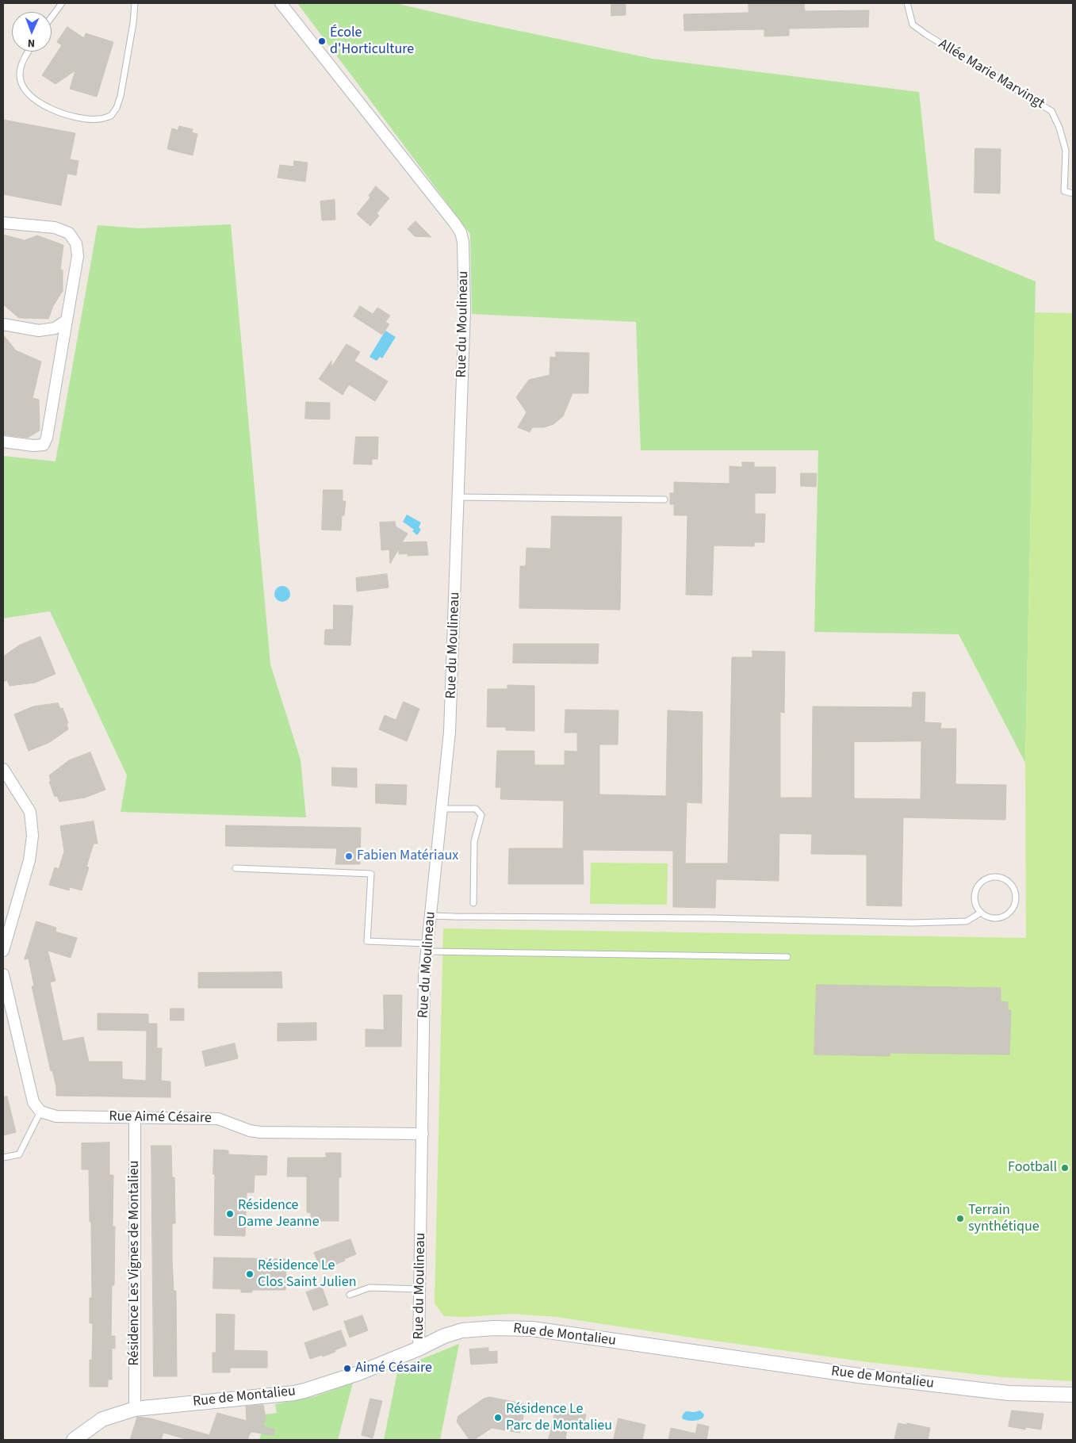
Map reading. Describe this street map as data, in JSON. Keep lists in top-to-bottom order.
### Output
{
  "streets": {
    "street": [
      "Rue du Moulineau",
      "Rue Aimé Césaire",
      "Résidence Les Vignes de Montalieu",
      "Rue de Montalieu"
    ],
    "lane": ["Allée Marie Marvingt"]
  },
  "crossings": [
    ["Rue du Moulineau", "Rue Aimé Césaire"],
    ["Rue du Moulineau", "Rue de Montalieu"],
    ["Rue Aimé Césaire", "Résidence Les Vignes de Montalieu"],
    ["Résidence Les Vignes de Montalieu", "Rue de Montalieu"]
  ],
  "places": [
    "École d'Horticulture",
    "Fabien Matériaux",
    "Football",
    "Résidence Dame Jeanne",
    "Terrain synthétique",
    "Résidence Le Clos Saint Julien",
    "Aimé Césaire",
    "Résidence Le Parc de Montalieu"
  ],
  "north": "bottom"
}
